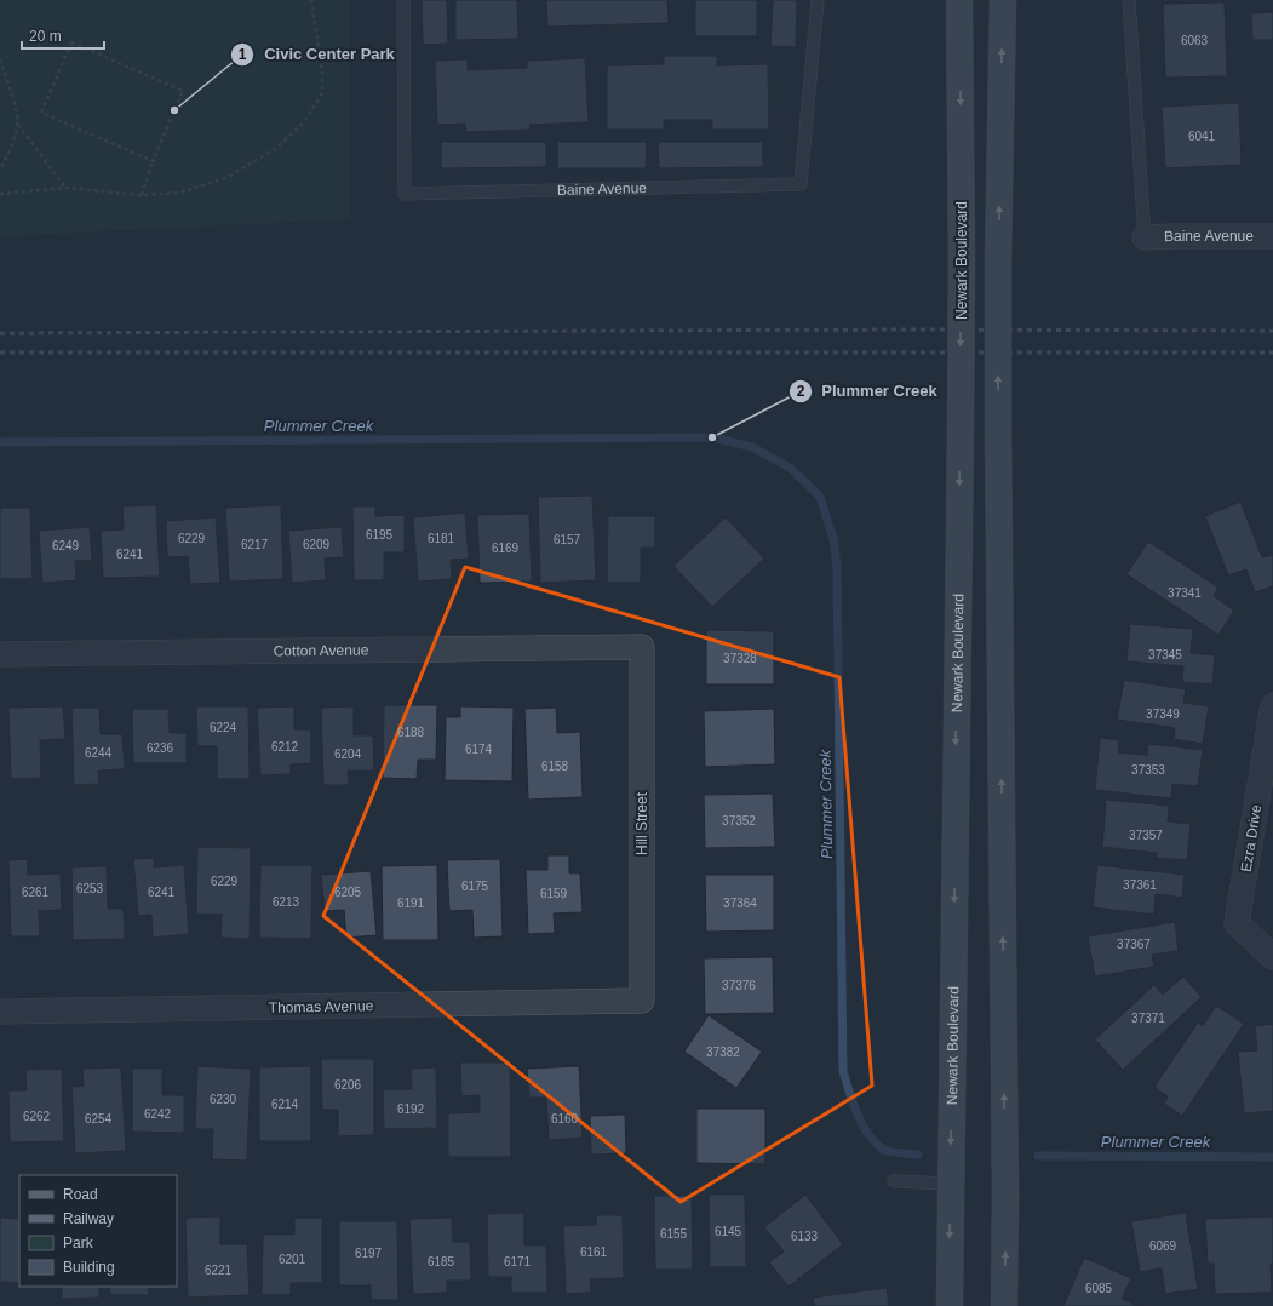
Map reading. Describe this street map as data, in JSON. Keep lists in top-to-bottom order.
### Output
{
  "streets": {
    "main road": ["Newark Boulevard"],
    "street": [
      "Baine Avenue",
      "Cotton Avenue",
      "Hill Street",
      "Ezra Drive",
      "Thomas Avenue"
    ]
  },
  "crossings": [
    ["Cotton Avenue", "Hill Street"],
    ["Hill Street", "Thomas Avenue"]
  ],
  "water": ["Plummer Creek"],
  "places": ["Civic Center Park", "Plummer Creek"],
  "house_numbers": [
    "6063",
    "6041",
    "6195",
    "6229",
    "6181",
    "6157",
    "6217",
    "6209",
    "6249",
    "6169",
    "6241",
    "37341",
    "37345",
    "37328",
    "37349",
    "6224",
    "6188",
    "6212",
    "6236",
    "6174",
    "6244",
    "6204",
    "6158",
    "37353",
    "37352",
    "37357",
    "6229",
    "37361",
    "6175",
    "6253",
    "6261",
    "6241",
    "6205",
    "6159",
    "6213",
    "6191",
    "37364",
    "37367",
    "37376",
    "37371",
    "37382",
    "6206",
    "6230",
    "6214",
    "6192",
    "6242",
    "6262",
    "6254",
    "6160",
    "6145",
    "6155",
    "6133",
    "6069",
    "6161",
    "6197",
    "6201",
    "6185",
    "6171",
    "6221",
    "6085"
  ],
  "legend": [
    "Road",
    "Railway",
    "Park",
    "Building"
  ],
  "scale_bar": "20 m"
}
